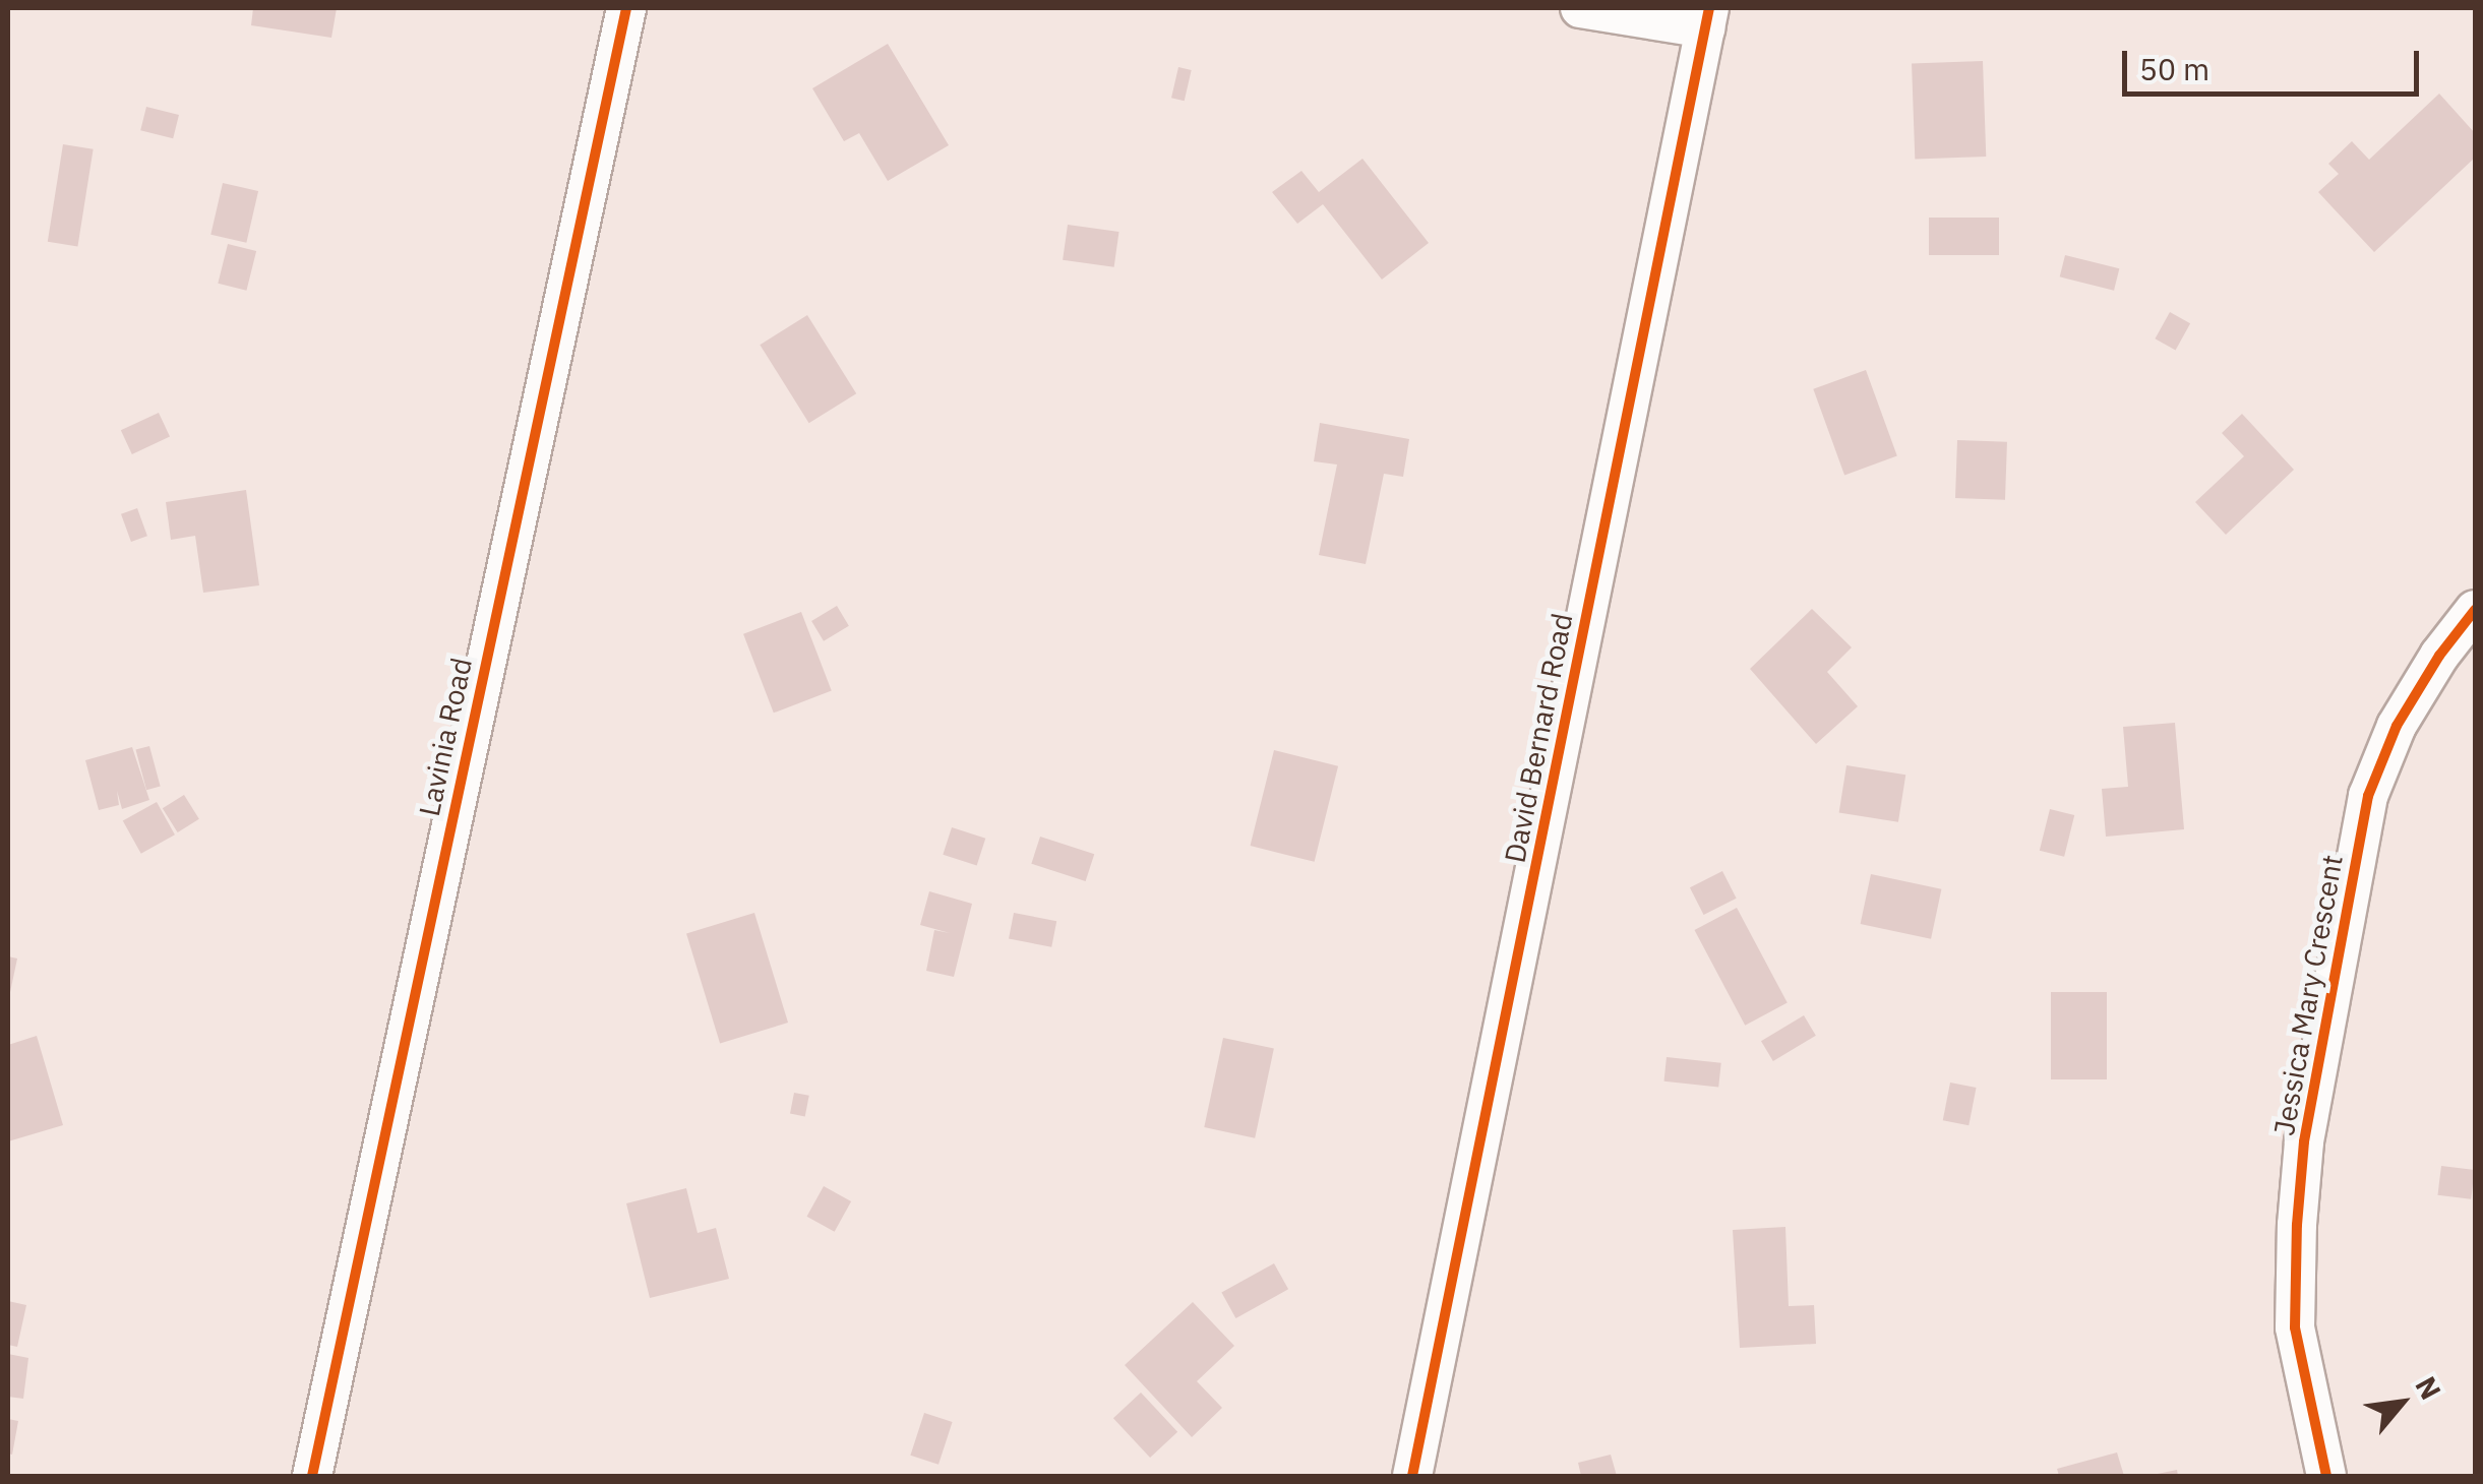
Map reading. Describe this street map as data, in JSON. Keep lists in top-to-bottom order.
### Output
{
  "streets": {
    "street": ["Lavinia Road", "David Bernard Road", "Jessica Mary Crescent"]
  },
  "scale_bar": "50 m",
  "north": "top right"
}
